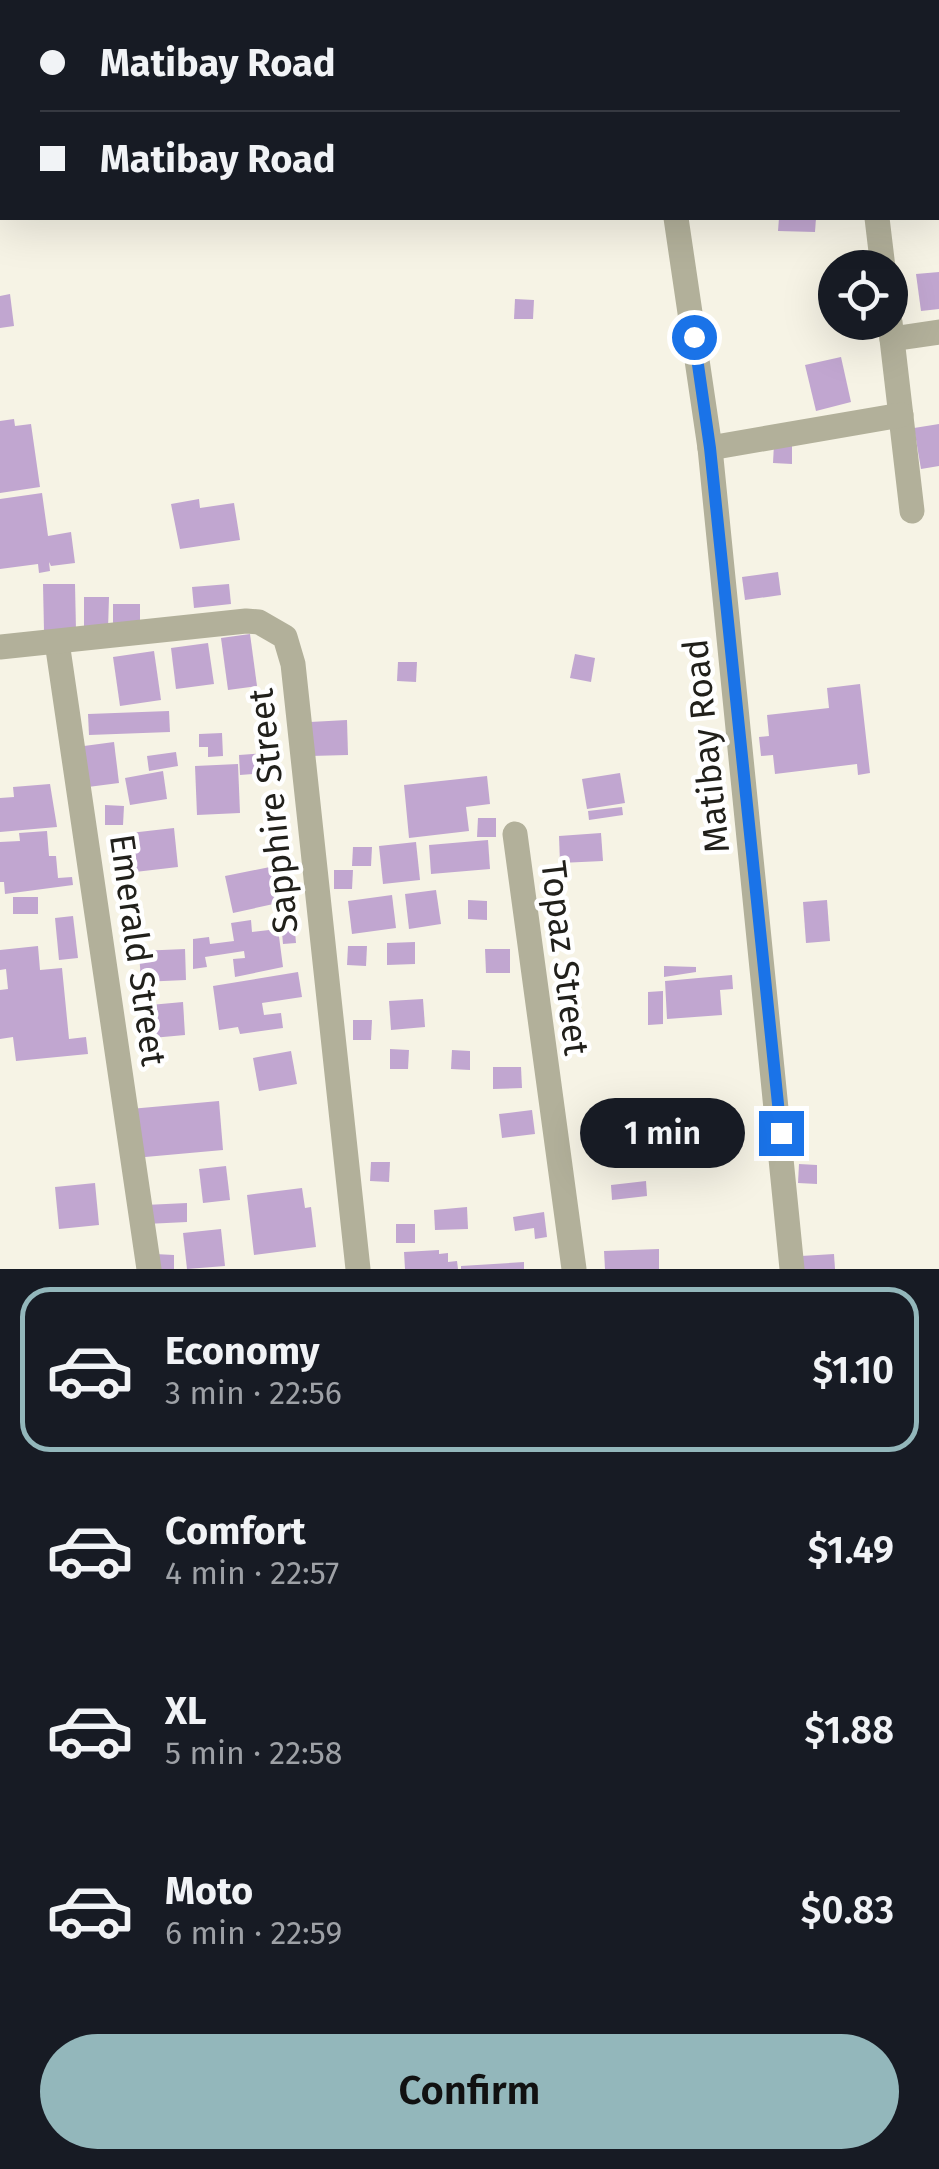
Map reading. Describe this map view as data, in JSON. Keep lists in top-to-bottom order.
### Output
{
  "streets": {
    "street": [
      "Matibay Road",
      "Sapphire Street",
      "Emerald Street",
      "Topaz Street"
    ]
  },
  "crossings": [
    ["Sapphire Street", "Emerald Street"]
  ],
  "page": {
    "banner": ["Matibay Road", "Matibay Road"],
    "bubble": "1 min",
    "list": [
      {
        "name": "Economy",
        "note": "3 min · 22:56",
        "value": "$1.10"
      },
      {
        "name": "Comfort",
        "note": "4 min · 22:57",
        "value": "$1.49"
      },
      {
        "name": "XL",
        "note": "5 min · 22:58",
        "value": "$1.88"
      },
      {
        "name": "Moto",
        "note": "6 min · 22:59",
        "value": "$0.83"
      }
    ],
    "buttons": "Confirm"
  }
}
